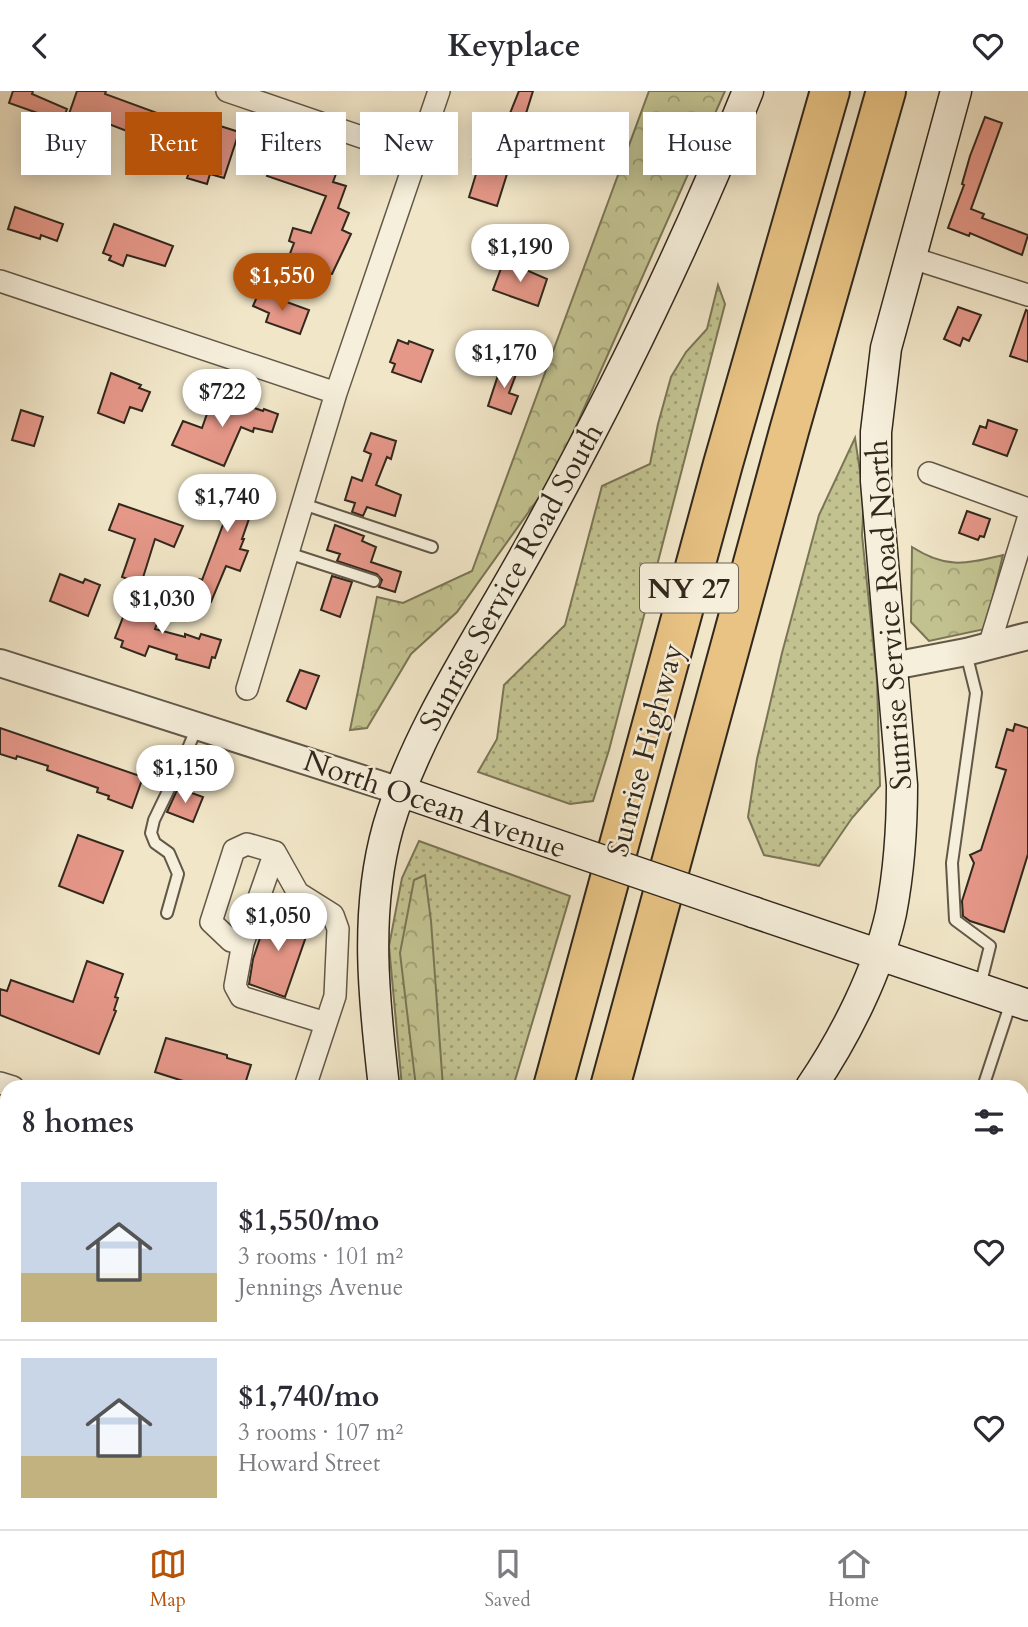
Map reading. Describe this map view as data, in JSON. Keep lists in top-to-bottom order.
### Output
{
  "streets": {
    "highway": ["NY 27", "Sunrise Highway"],
    "main road": ["Sunrise Service Road South", "Sunrise Service Road North", "North Ocean Avenue"]
  },
  "crossings": [
    ["Sunrise Service Road South", "North Ocean Avenue"],
    ["Sunrise Service Road North", "North Ocean Avenue"]
  ],
  "page": {
    "header": "Keyplace",
    "chip": [
      "Buy",
      "Rent",
      "Filters",
      "New",
      "Apartment",
      "House"
    ],
    "price": [
      "$1,190",
      "$1,550",
      "$1,170",
      "$722",
      "$1,740",
      "$1,030",
      "$1,150",
      "$1,050"
    ],
    "heading": "8 homes",
    "list": [
      {
        "name": "$1,550/mo",
        "note": "3 rooms · 101 m² · Jennings Avenue"
      },
      {
        "name": "$1,740/mo",
        "note": "3 rooms · 107 m² · Howard Street"
      }
    ],
    "tabs": ["Map", "Saved", "Home"]
  }
}
